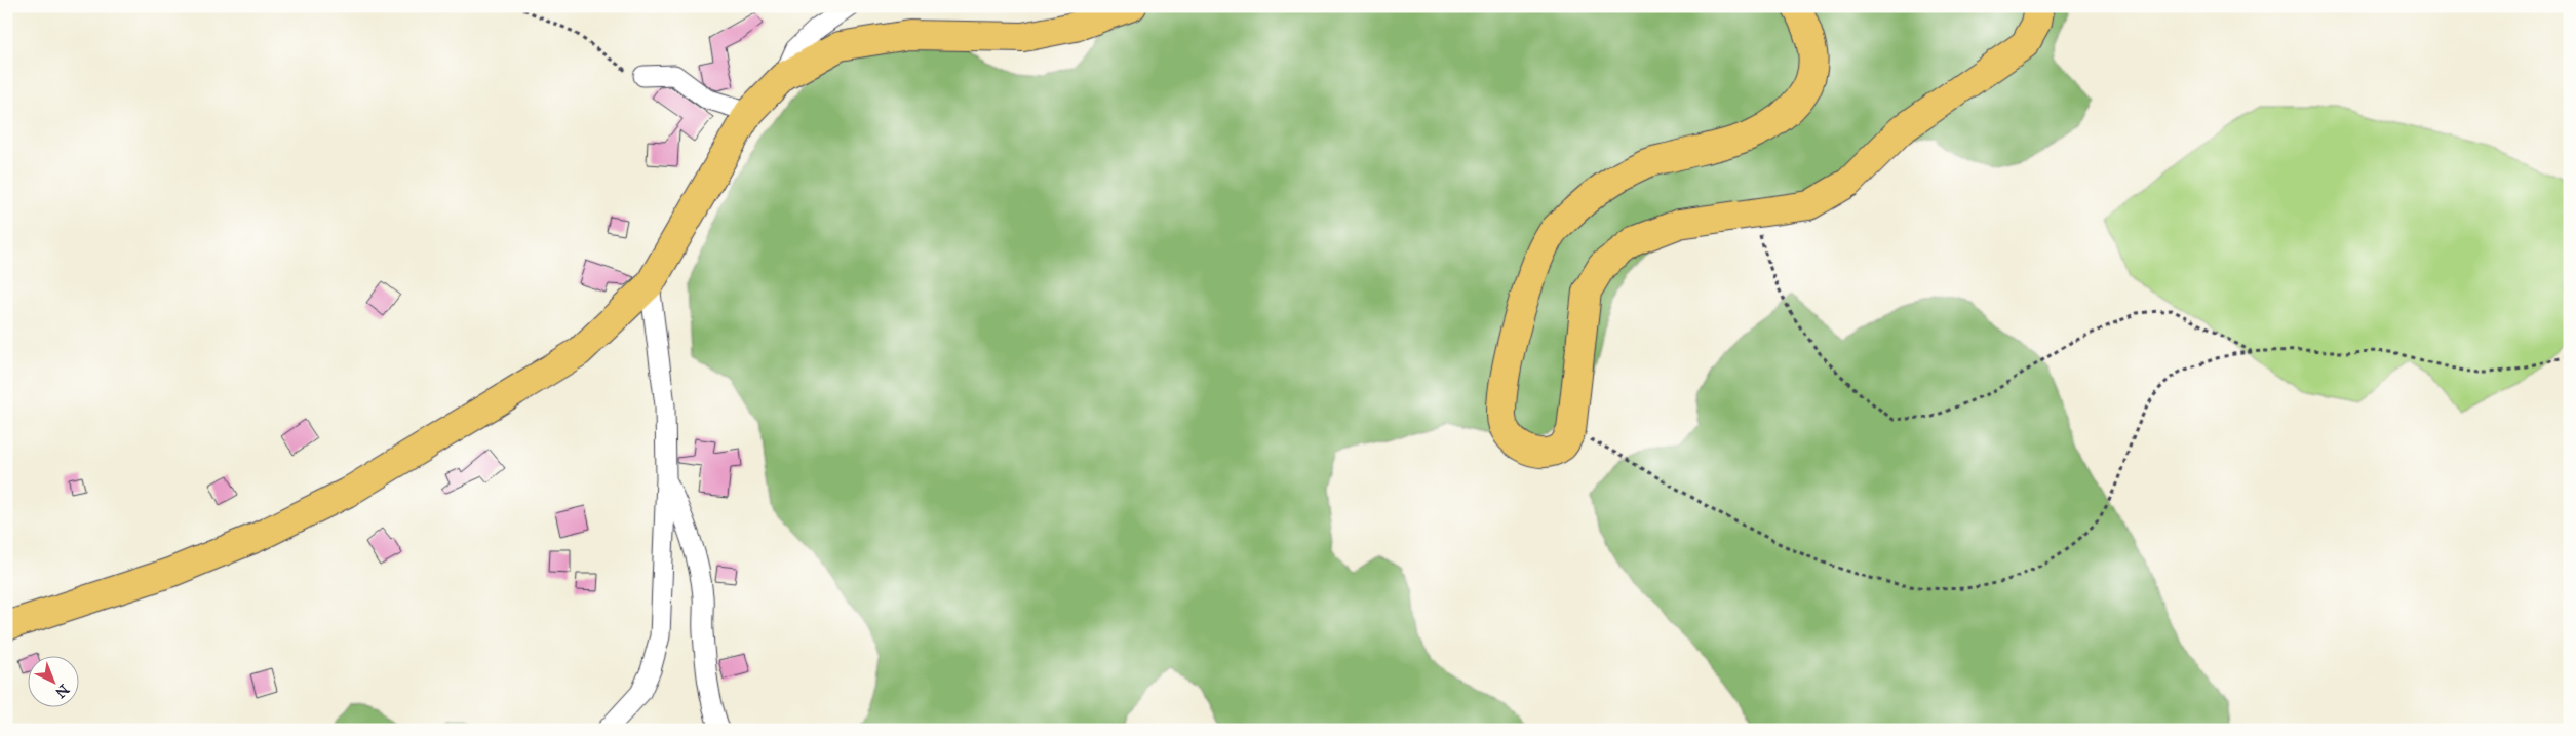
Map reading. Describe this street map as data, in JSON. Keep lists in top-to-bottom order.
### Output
{
  "north": "bottom right"
}
